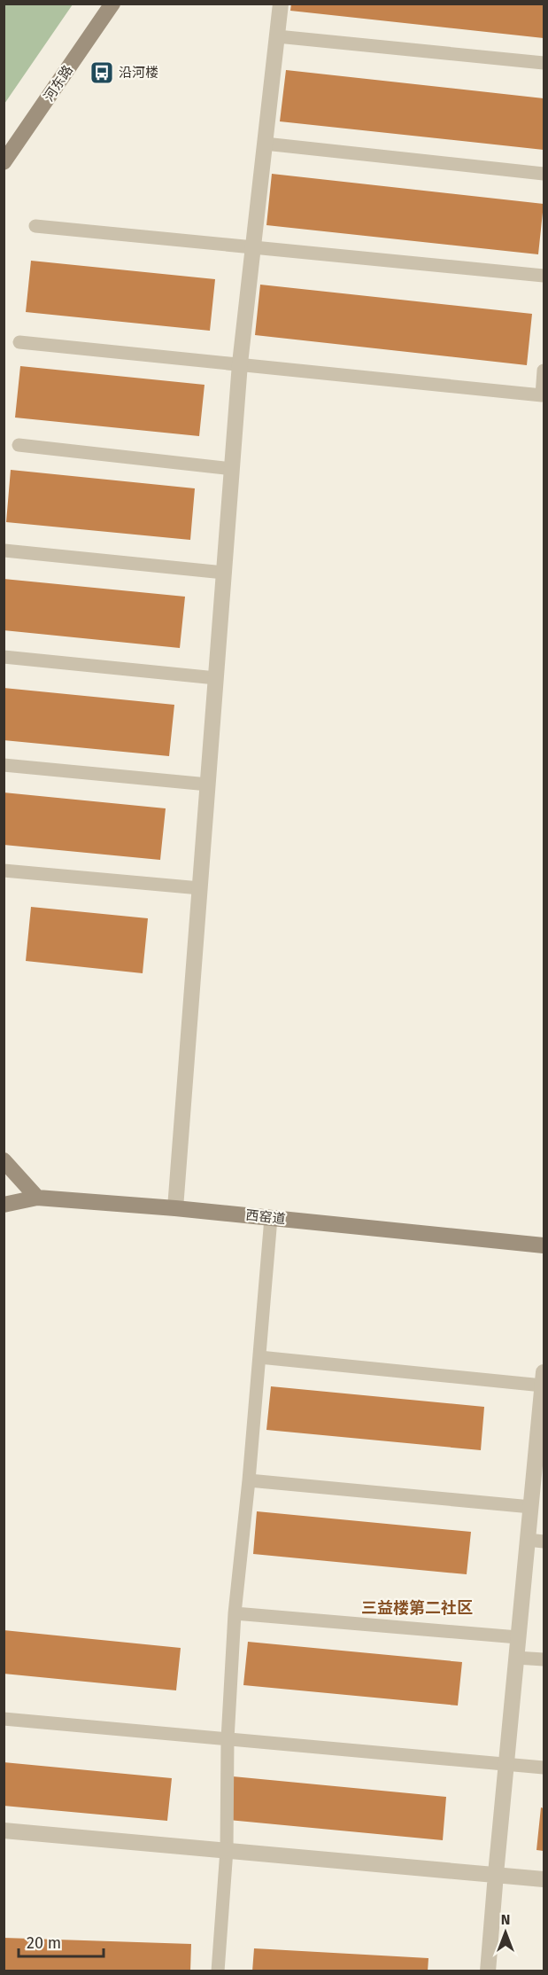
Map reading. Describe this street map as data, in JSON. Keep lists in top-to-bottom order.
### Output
{
  "streets": {
    "street": ["河东路", "西窑道"]
  },
  "districts": ["三益楼第二社区"],
  "places": {
    "bus stop": ["沿河楼"]
  },
  "scale_bar": "20 m",
  "north": "top"
}
